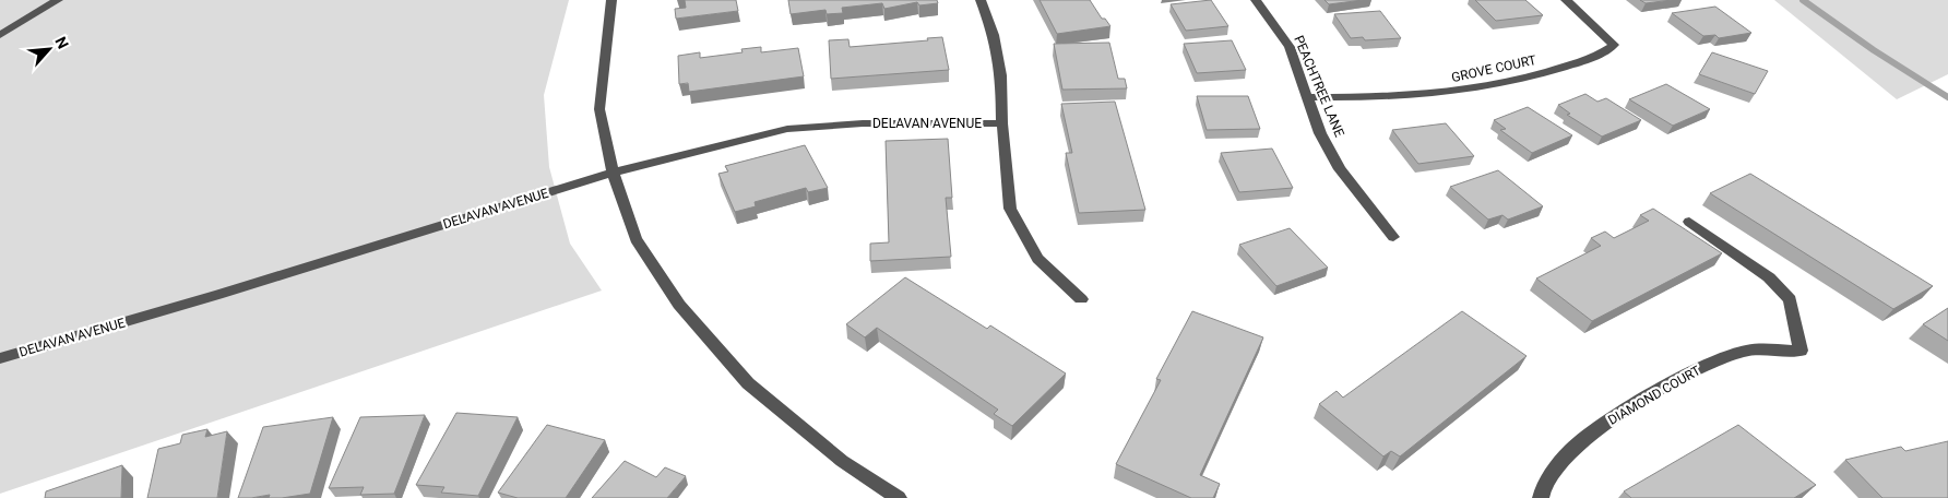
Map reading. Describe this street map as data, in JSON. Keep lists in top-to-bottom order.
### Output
{
  "streets": {
    "street": [
      "GROVE COURT",
      "PEACHTREE LANE",
      "DELAVAN AVENUE",
      "DIAMOND COURT"
    ]
  },
  "crossings": [
    ["GROVE COURT", "PEACHTREE LANE"]
  ],
  "north": "top right"
}
